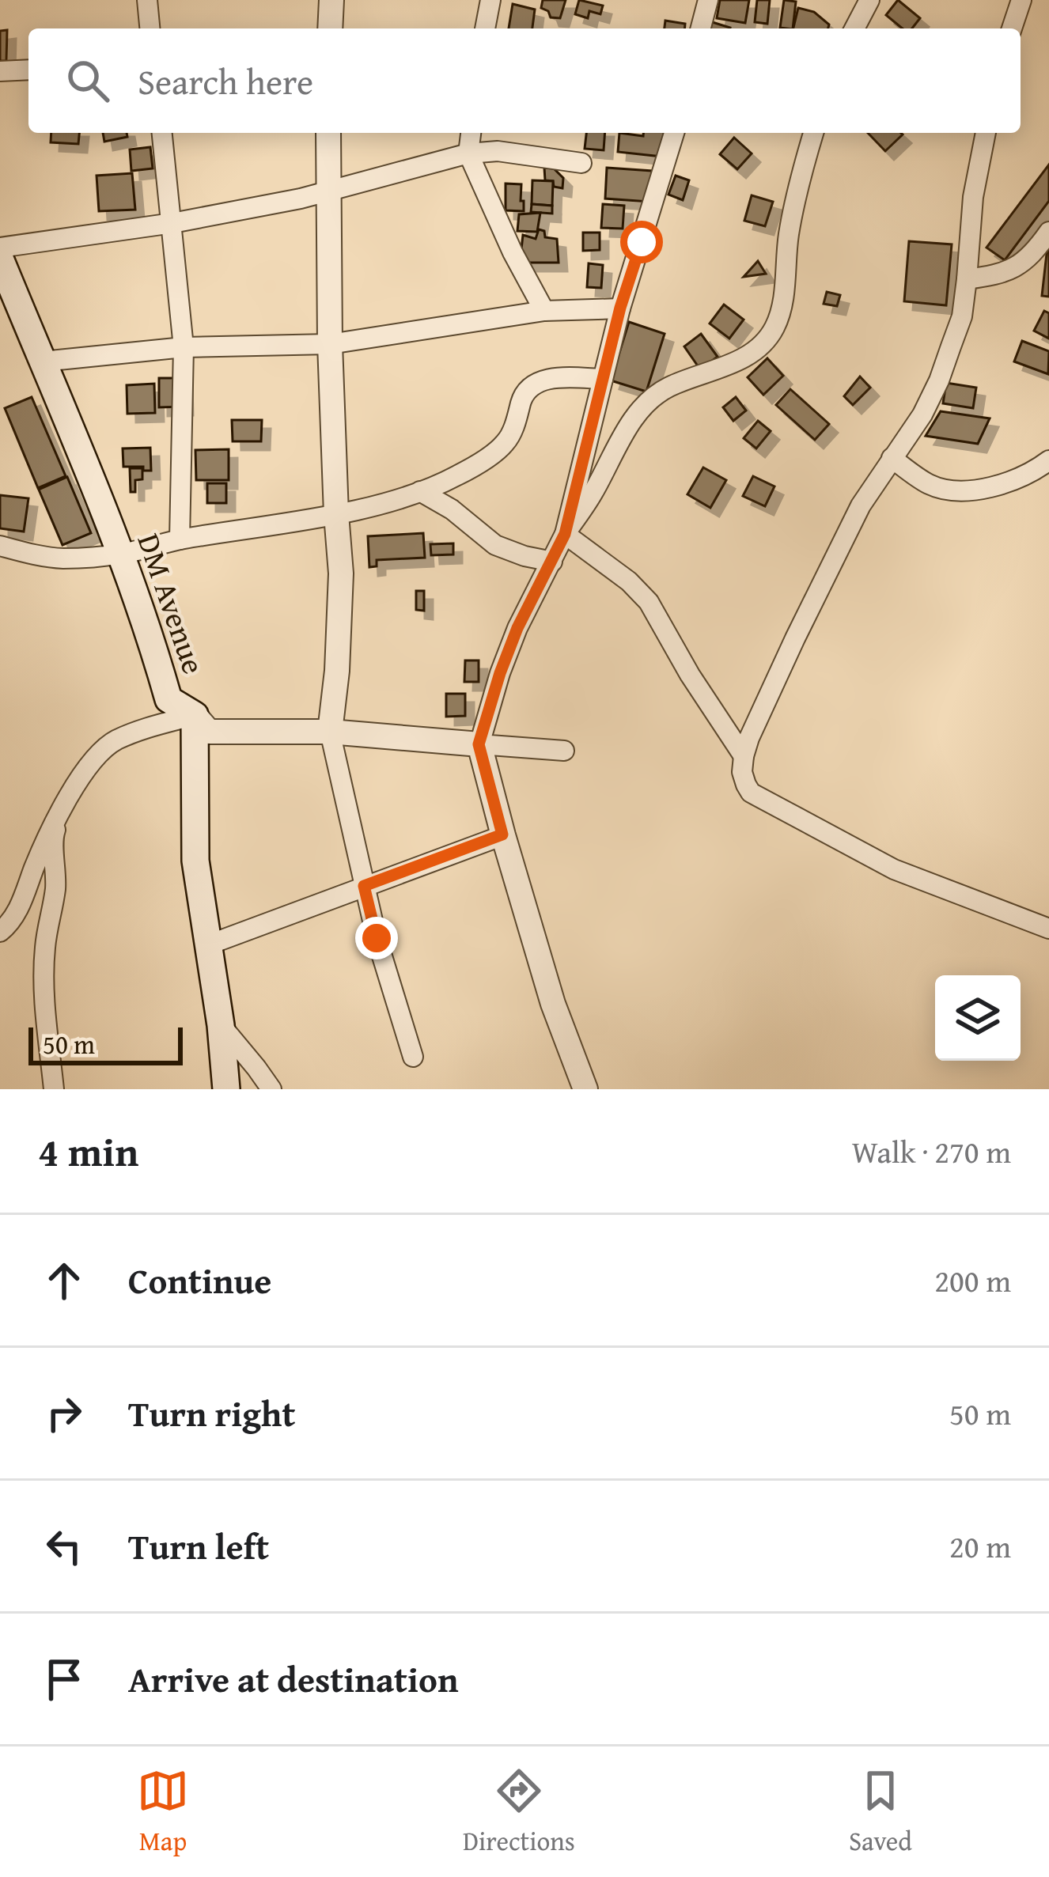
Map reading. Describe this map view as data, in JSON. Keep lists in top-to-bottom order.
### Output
{
  "streets": {
    "main road": ["DM Avenue"]
  },
  "scale_bar": "50 m",
  "page": {
    "search": "Search here",
    "scale": "50 m",
    "heading": ["4 min", "Walk · 270 m"],
    "list": [
      ["Continue", "200 m"],
      ["Turn right", "50 m"],
      ["Turn left", "20 m"],
      "Arrive at destination"
    ],
    "nav": ["Map", "Directions", "Saved"]
  }
}
